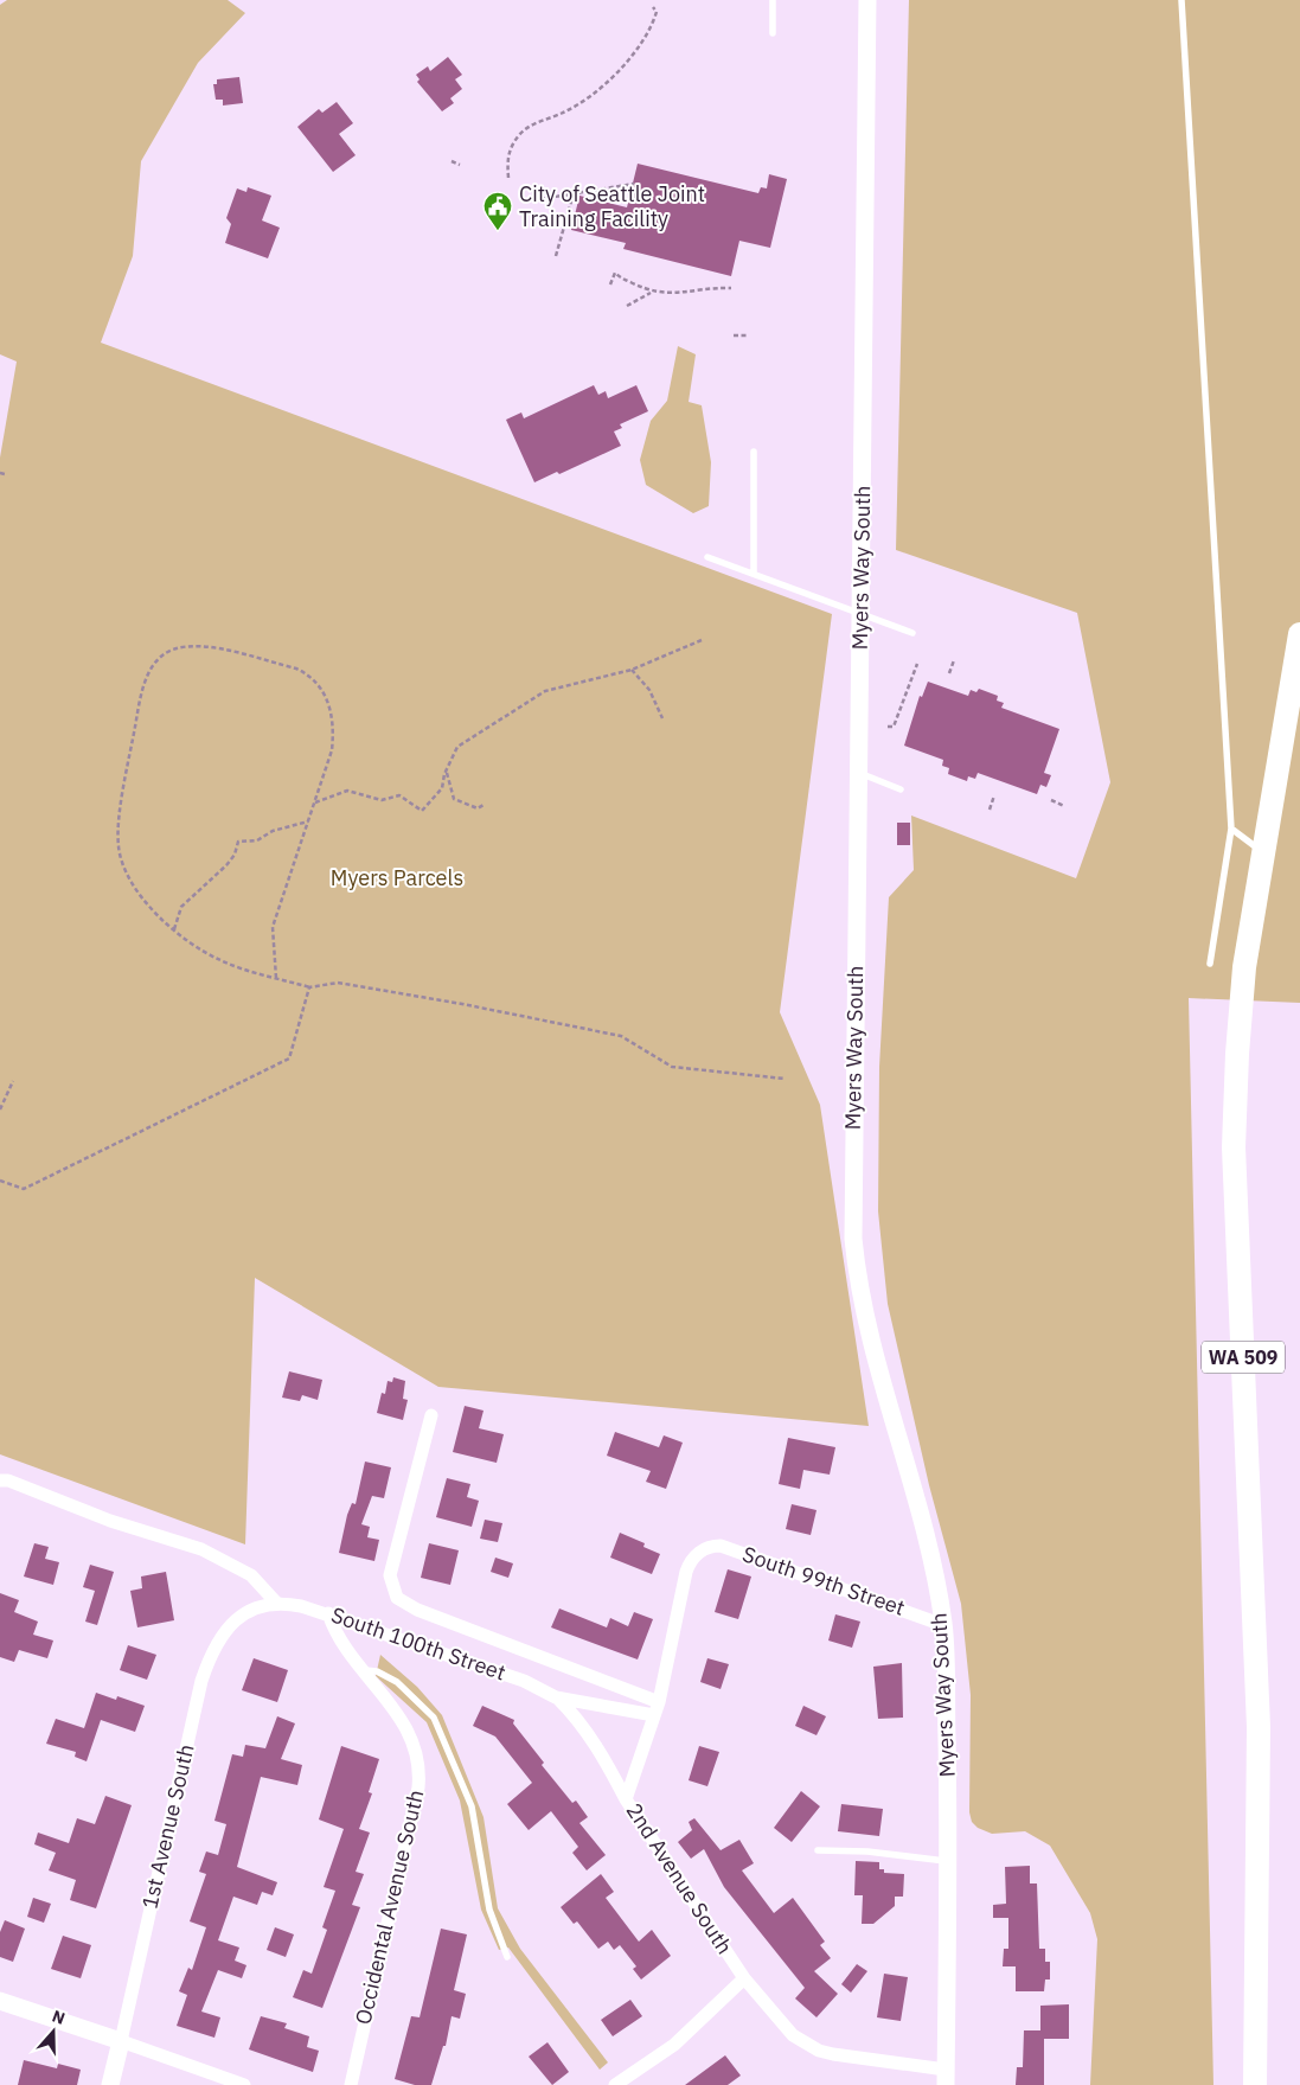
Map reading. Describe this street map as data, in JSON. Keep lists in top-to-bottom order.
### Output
{
  "streets": {
    "highway": ["WA 509"],
    "main road": ["Myers Way South", "1st Avenue South"],
    "street": [
      "South 99th Street",
      "South 100th Street",
      "2nd Avenue South",
      "Occidental Avenue South"
    ]
  },
  "crossings": [
    ["Myers Way South", "South 99th Street"],
    ["Myers Way South", "2nd Avenue South"],
    ["South 99th Street", "2nd Avenue South"],
    ["South 100th Street", "1st Avenue South"],
    ["South 100th Street", "2nd Avenue South"],
    ["South 100th Street", "Occidental Avenue South"]
  ],
  "parks": ["Myers Parcels"],
  "places": {
    "public building": ["City of Seattle Joint Training Facility"]
  },
  "north": "top"
}
